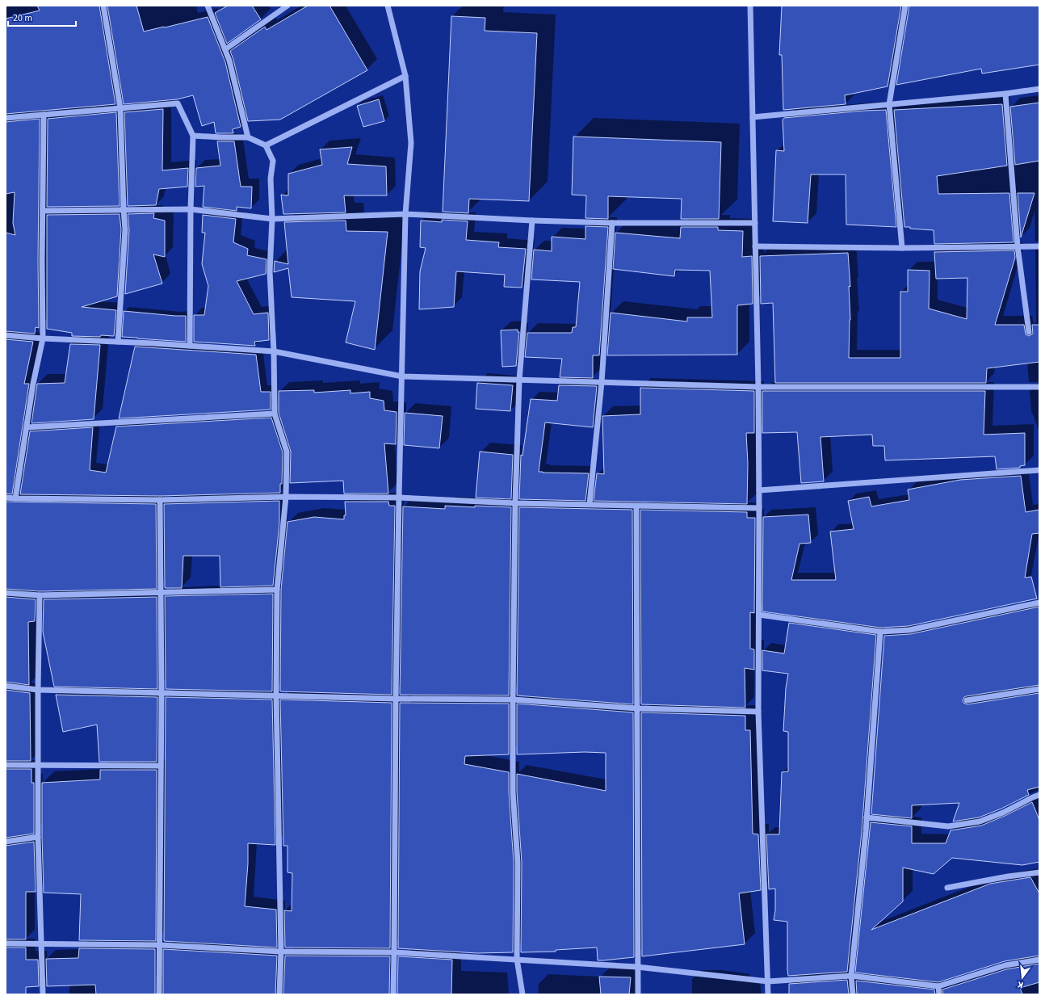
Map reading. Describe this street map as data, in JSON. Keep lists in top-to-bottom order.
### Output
{
  "scale_bar": "20 m",
  "north": "bottom"
}
